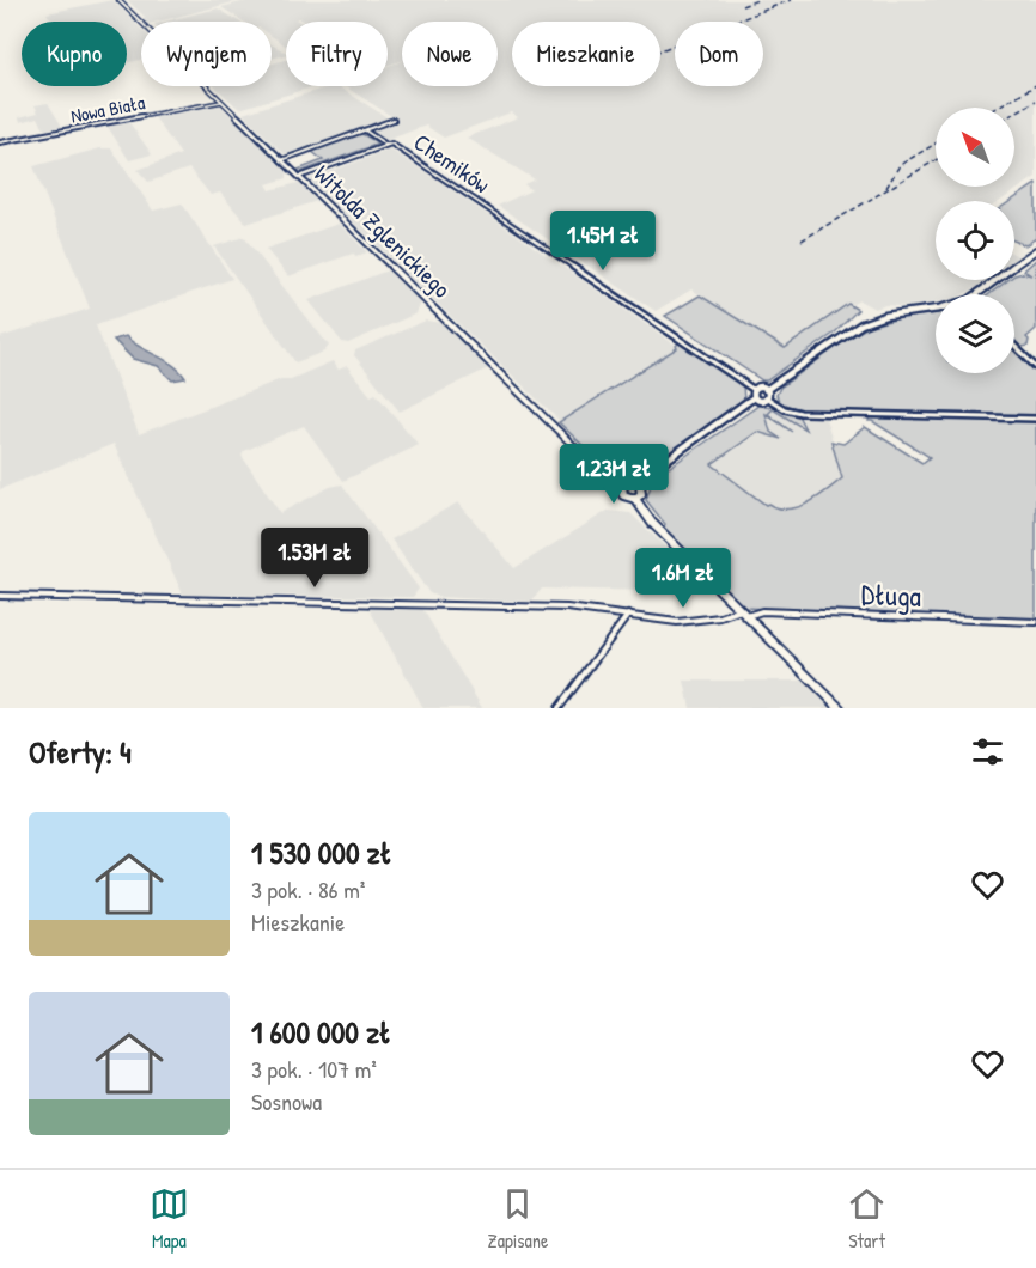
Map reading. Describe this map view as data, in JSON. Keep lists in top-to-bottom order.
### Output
{
  "streets": {
    "street": [
      "Nowa Biała",
      "Chemików",
      "Witolda Zglenickiego",
      "Długa"
    ]
  },
  "crossings": [
    ["Nowa Biała", "Witolda Zglenickiego"],
    ["Chemików", "Witolda Zglenickiego"]
  ],
  "north": "top left",
  "page": {
    "chip": [
      "Kupno",
      "Wynajem",
      "Filtry",
      "Nowe",
      "Mieszkanie",
      "Dom"
    ],
    "price": [
      "1.45M zł",
      "1.23M zł",
      "1.53M zł",
      "1.6M zł"
    ],
    "heading": "Oferty: 4",
    "list": [
      {
        "name": "1 530 000 zł",
        "note": "3 pok. · 86 m² · Mieszkanie"
      },
      {
        "name": "1 600 000 zł",
        "note": "3 pok. · 107 m² · Sosnowa"
      }
    ],
    "tabs": ["Mapa", "Zapisane", "Start"]
  }
}
